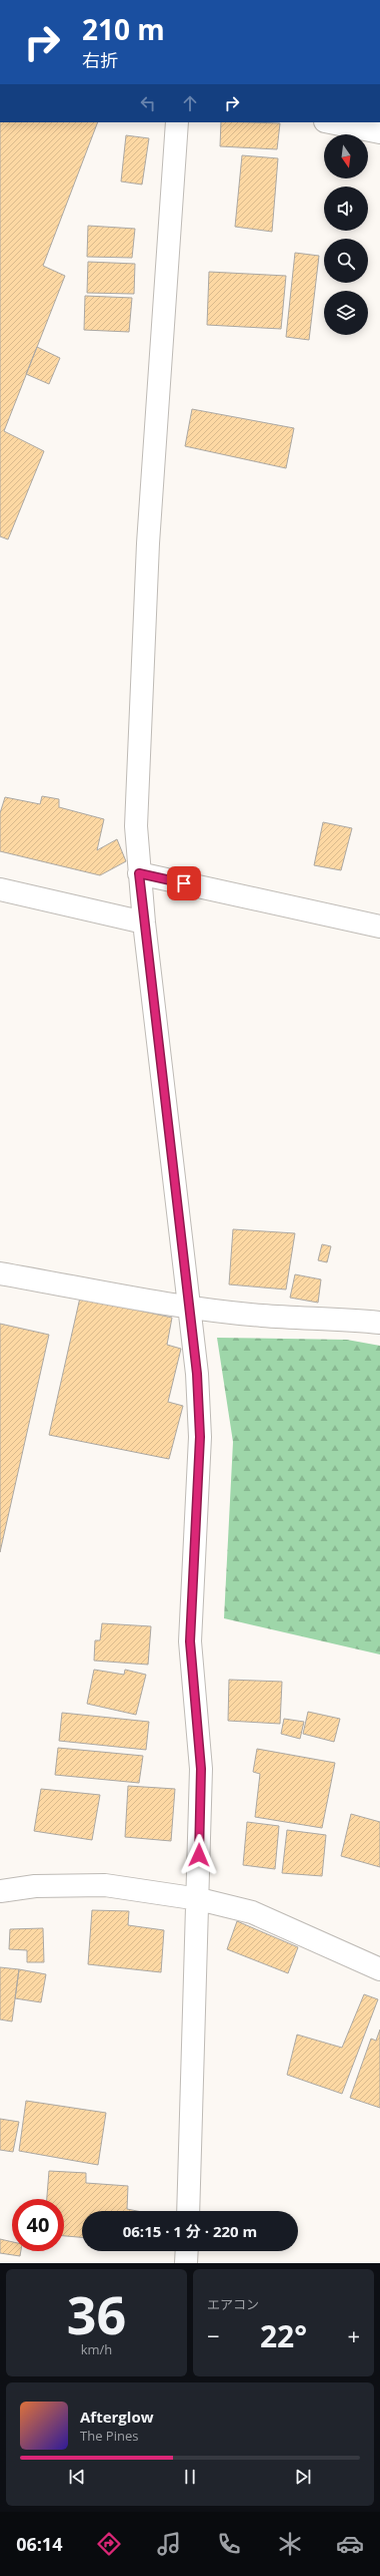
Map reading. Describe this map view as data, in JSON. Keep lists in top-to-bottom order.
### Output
{
  "north": "bottom",
  "page": {
    "turn": ["210 m", "右折"],
    "limit": "40",
    "trip": "06:15 · 1 分 · 220 m",
    "tile": [
      ["36", "km/h"],
      "エアコン"
    ],
    "heat": ["−", "22°", "+"],
    "song": ["Afterglow", "The Pines"],
    "tabs": "06:14"
  }
}
